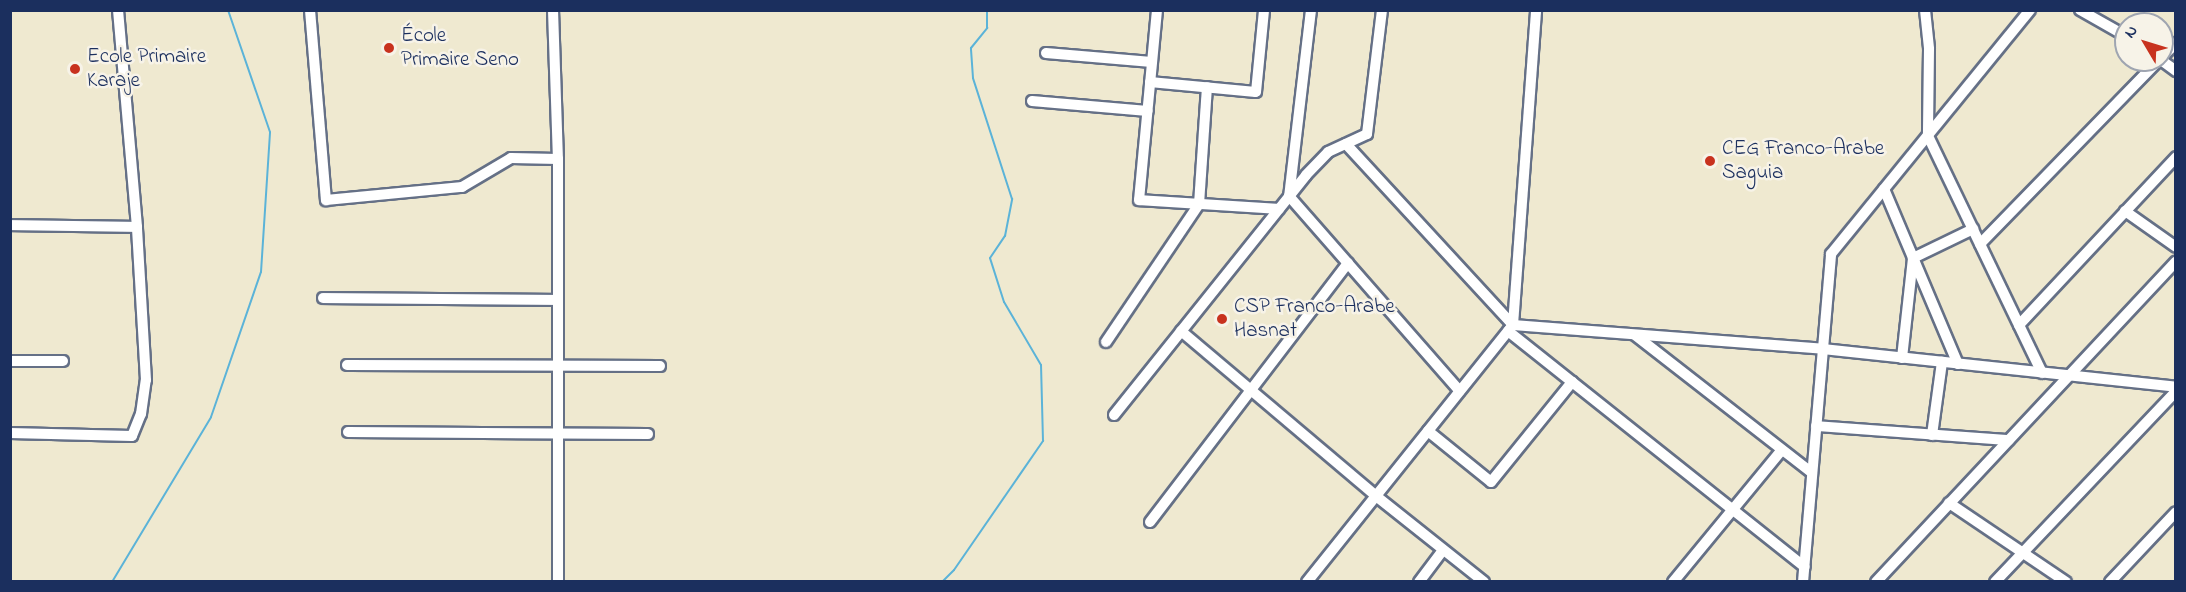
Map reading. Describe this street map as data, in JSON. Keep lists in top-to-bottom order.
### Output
{
  "places": [
    "École Primaire Seno",
    "Ecole Primaire Karaje",
    "CEG Franco-Arabe Saguia",
    "CSP Franco-Arabe Hasnat"
  ],
  "north": "top left"
}
